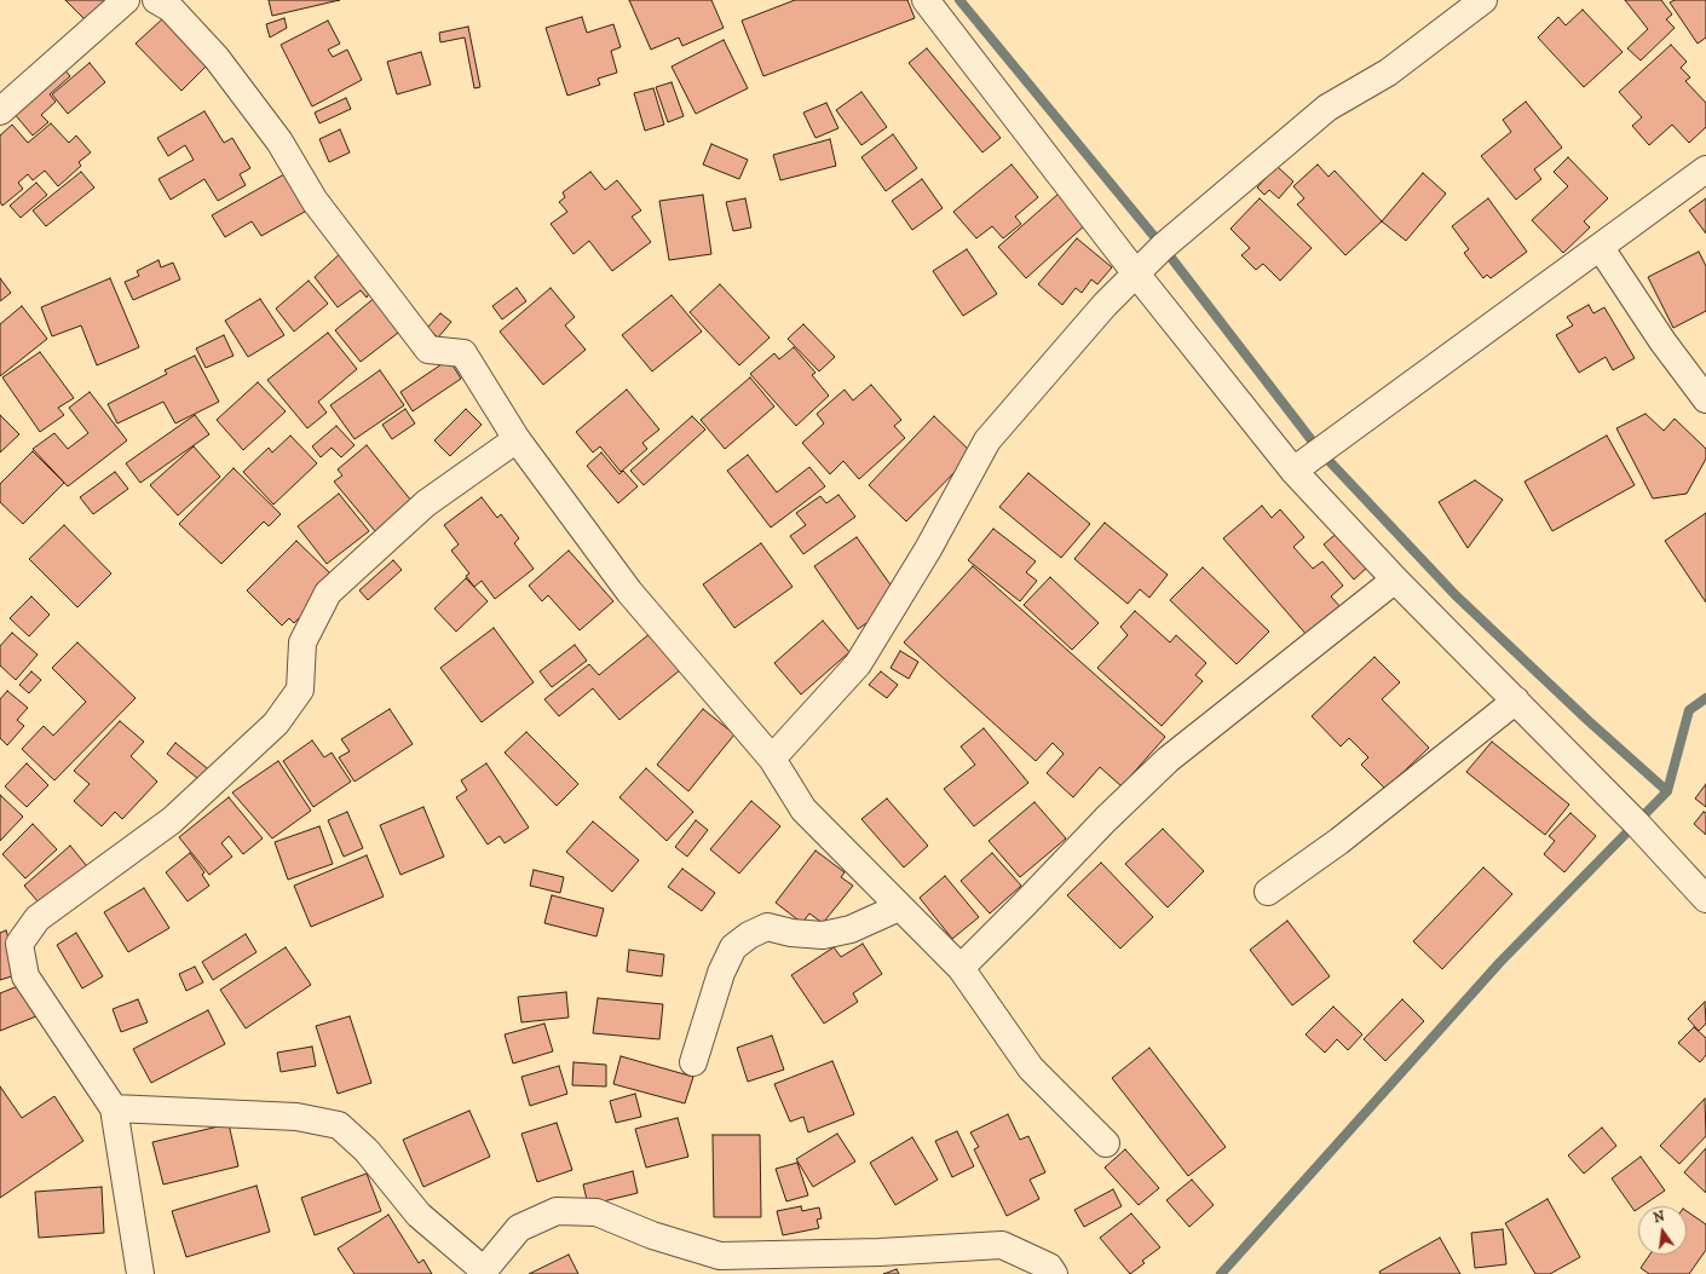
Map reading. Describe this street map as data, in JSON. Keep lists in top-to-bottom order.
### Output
{
  "north": "top"
}
